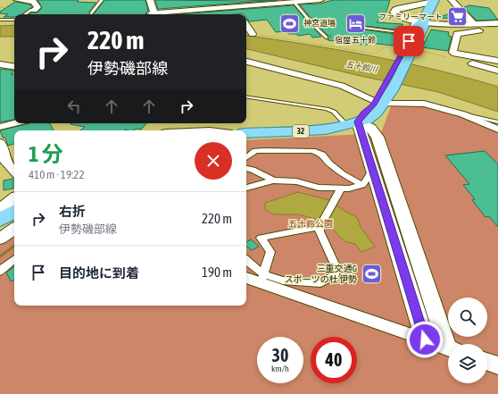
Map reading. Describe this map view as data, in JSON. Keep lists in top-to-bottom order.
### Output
{
  "streets": {
    "main road": ["32"]
  },
  "water": ["五十鈴川"],
  "parks": ["五十鈴公園"],
  "places": {
    "supermarket": ["ファミリーマート"],
    "sports": ["神宮道場", "三重交通G スポーツの杜 伊勢"],
    "hotel": ["宿屋 五十鈴"]
  },
  "page": {
    "turn": ["220 m", "伊勢磯部線"],
    "heading": ["1 分", "410 m · 19:22"],
    "list": [
      {
        "name": "右折",
        "note": "伊勢磯部線",
        "value": "220 m"
      },
      {
        "name": "目的地に到着",
        "value": "190 m"
      }
    ],
    "speed": "30 km/h",
    "limit": "40"
  }
}
